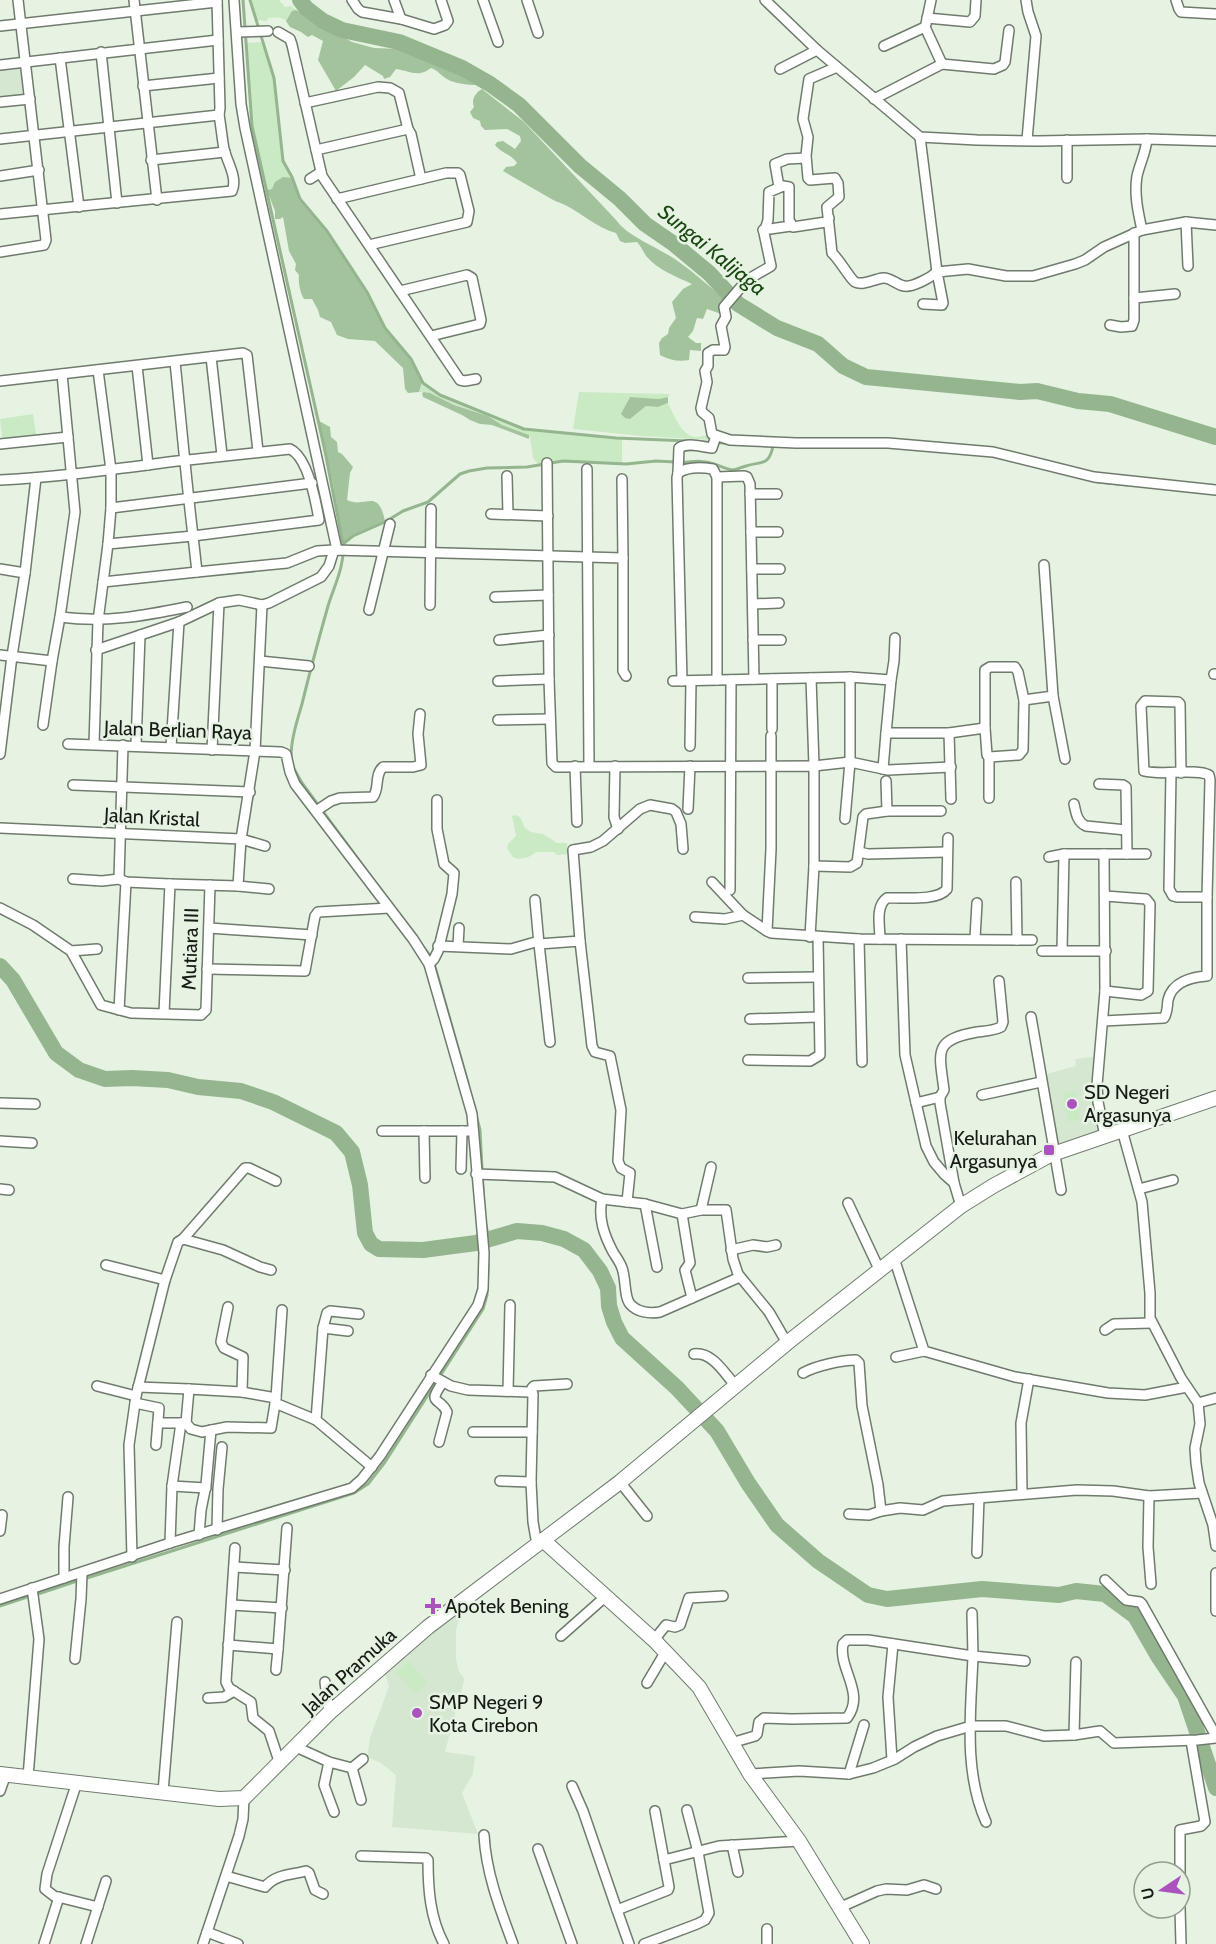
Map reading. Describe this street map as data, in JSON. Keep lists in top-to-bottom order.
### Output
{
  "streets": {
    "street": [
      "Jalan Berlian Raya",
      "Jalan Kristal",
      "Mutiara III",
      "Jalan Pramuka"
    ]
  },
  "water": ["Sungai Kalijaga"],
  "places": {
    "other": ["SD Negeri Argasunya", "SMP Negeri 9 Kota Cirebon"],
    "transit": ["Kelurahan Argasunya"],
    "health": ["Apotek Bening"]
  },
  "north": "left"
}
